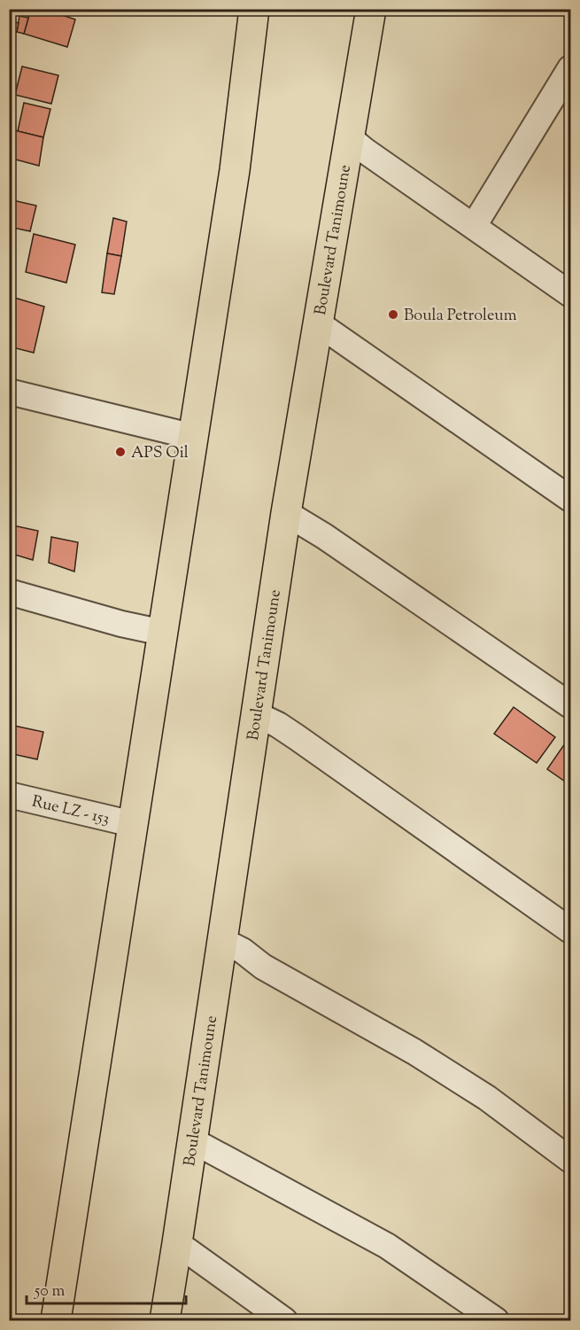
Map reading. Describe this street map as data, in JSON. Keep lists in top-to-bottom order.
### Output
{
  "streets": {
    "main road": ["Boulevard Tanimoune"],
    "street": ["Rue LZ - 153"]
  },
  "places": ["Boula Petroleum", "APS Oil"],
  "scale_bar": "50 m"
}
